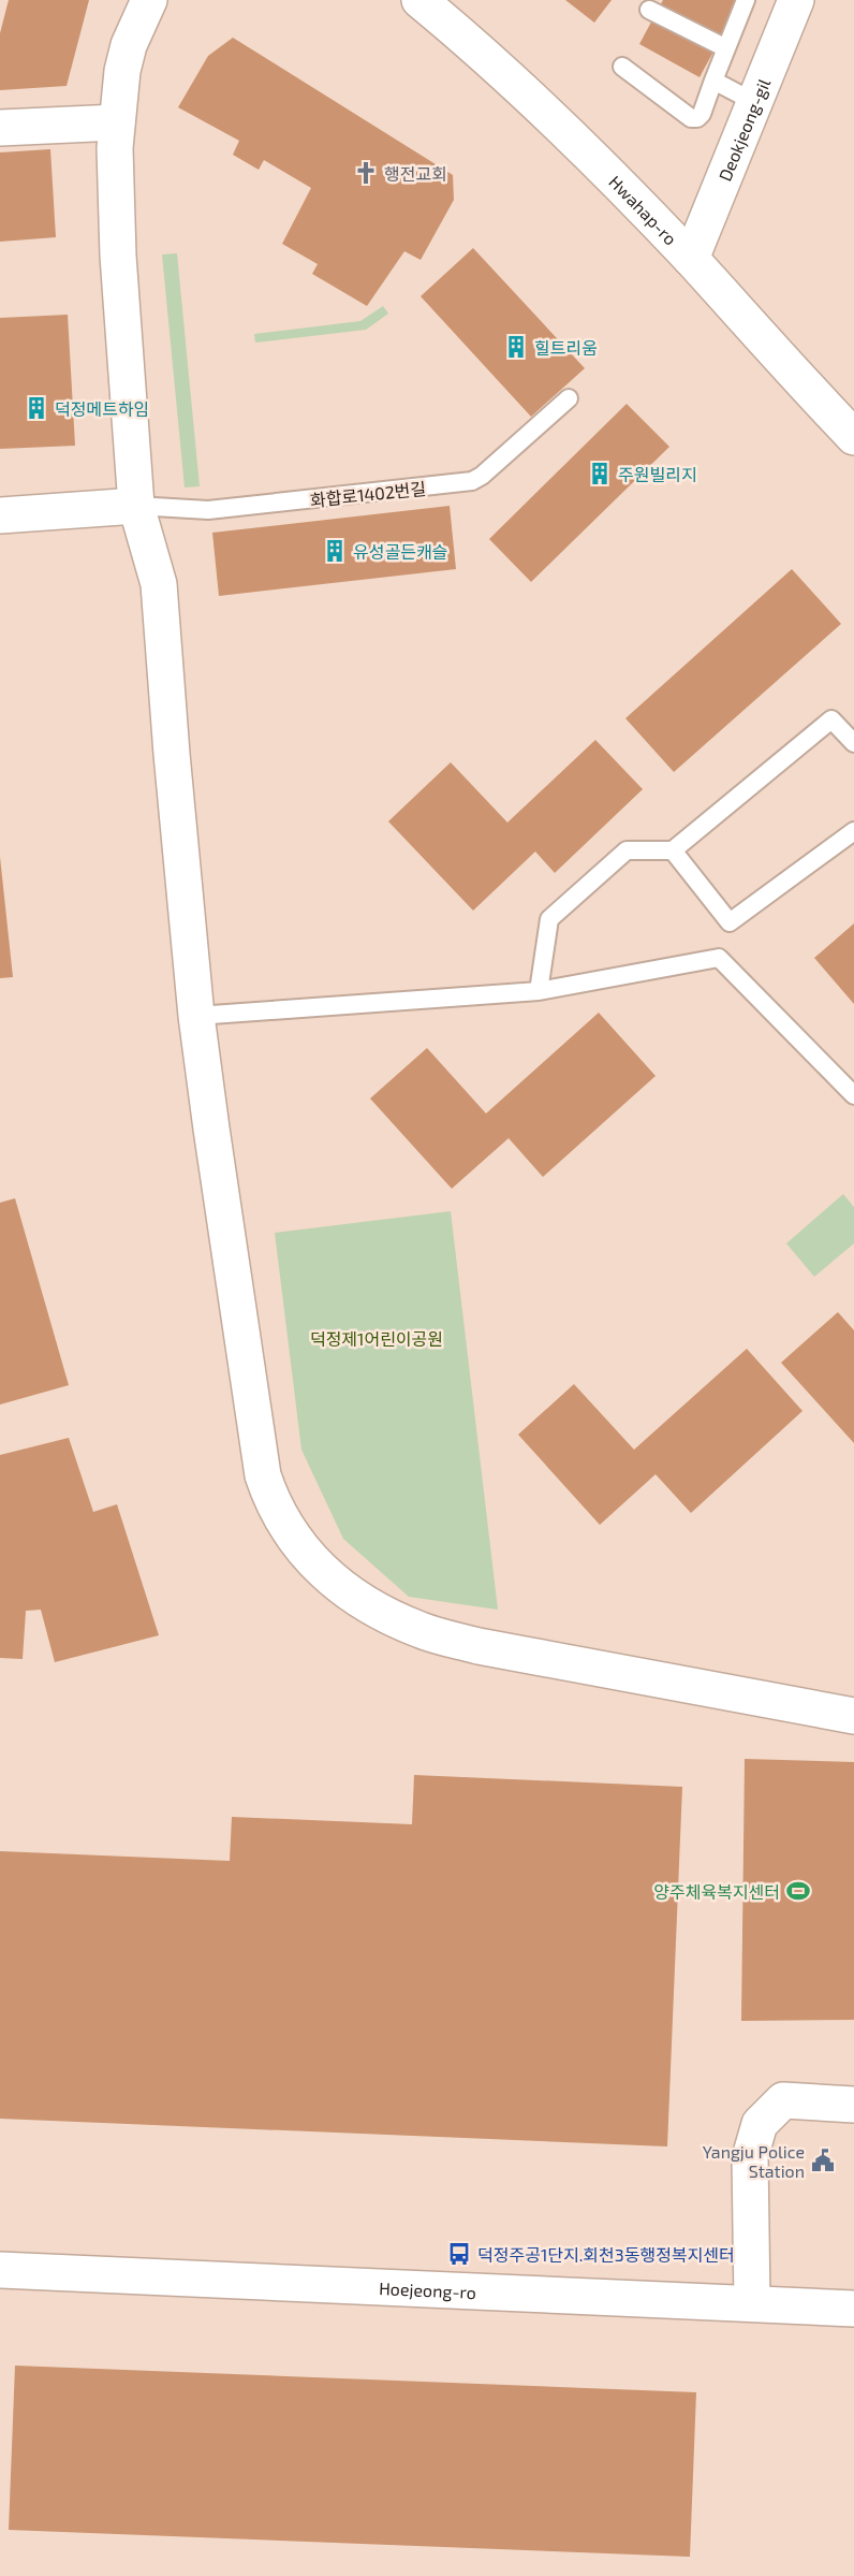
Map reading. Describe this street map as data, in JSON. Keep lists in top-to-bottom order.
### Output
{
  "streets": {
    "street": ["Deokjeong-gil", "Hwahap-ro", "Hoejeong-ro"],
    "lane": ["화합로1402번길"]
  },
  "crossings": [
    ["Deokjeong-gil", "Hwahap-ro"]
  ],
  "parks": ["덕정제1어린이공원"],
  "places": {
    "church": ["행전교회"],
    "building": [
      "힐트리움",
      "덕정메트하임",
      "주원빌리지",
      "유성골든캐슬"
    ],
    "sports": ["양주체육복지센터"],
    "public building": ["Yangju Police Station"],
    "bus stop": ["덕정주공1단지.회천3동행정복지센터"]
  }
}
